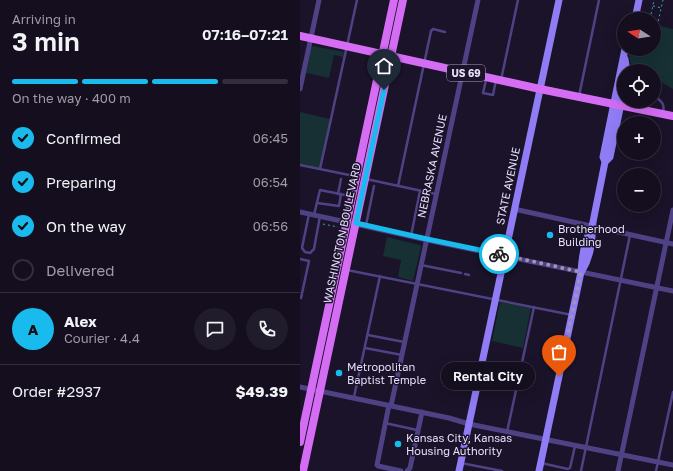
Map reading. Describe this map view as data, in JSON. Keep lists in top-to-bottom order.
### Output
{
  "streets": {
    "main road": ["US 69", "STATE AVENUE", "WASHINGTON BOULEVARD"],
    "street": ["NEBRASKA AVENUE"]
  },
  "crossings": [
    ["US 69", "NEBRASKA AVENUE"],
    ["US 69", "STATE AVENUE"],
    ["US 69", "WASHINGTON BOULEVARD"]
  ],
  "places": [
    "Brotherhood Building",
    "Metropolitan Baptist Temple",
    "Rental City",
    "Kansas City, Kansas Housing Authority"
  ],
  "north": "left",
  "page": {
    "heading": ["3 min", "Arriving in", "07:16–07:21"],
    "panel": [
      "Alex",
      "Courier · 4.4",
      "Order #2937",
      "$49.39"
    ],
    "map_buttons": ["+", "−"],
    "bar": "On the way · 400 m",
    "list": [
      ["Confirmed", "06:45"],
      ["Preparing", "06:54"],
      ["On the way", "06:56"],
      "Delivered"
    ],
    "round": "A",
    "bubble": "Rental City"
  }
}
